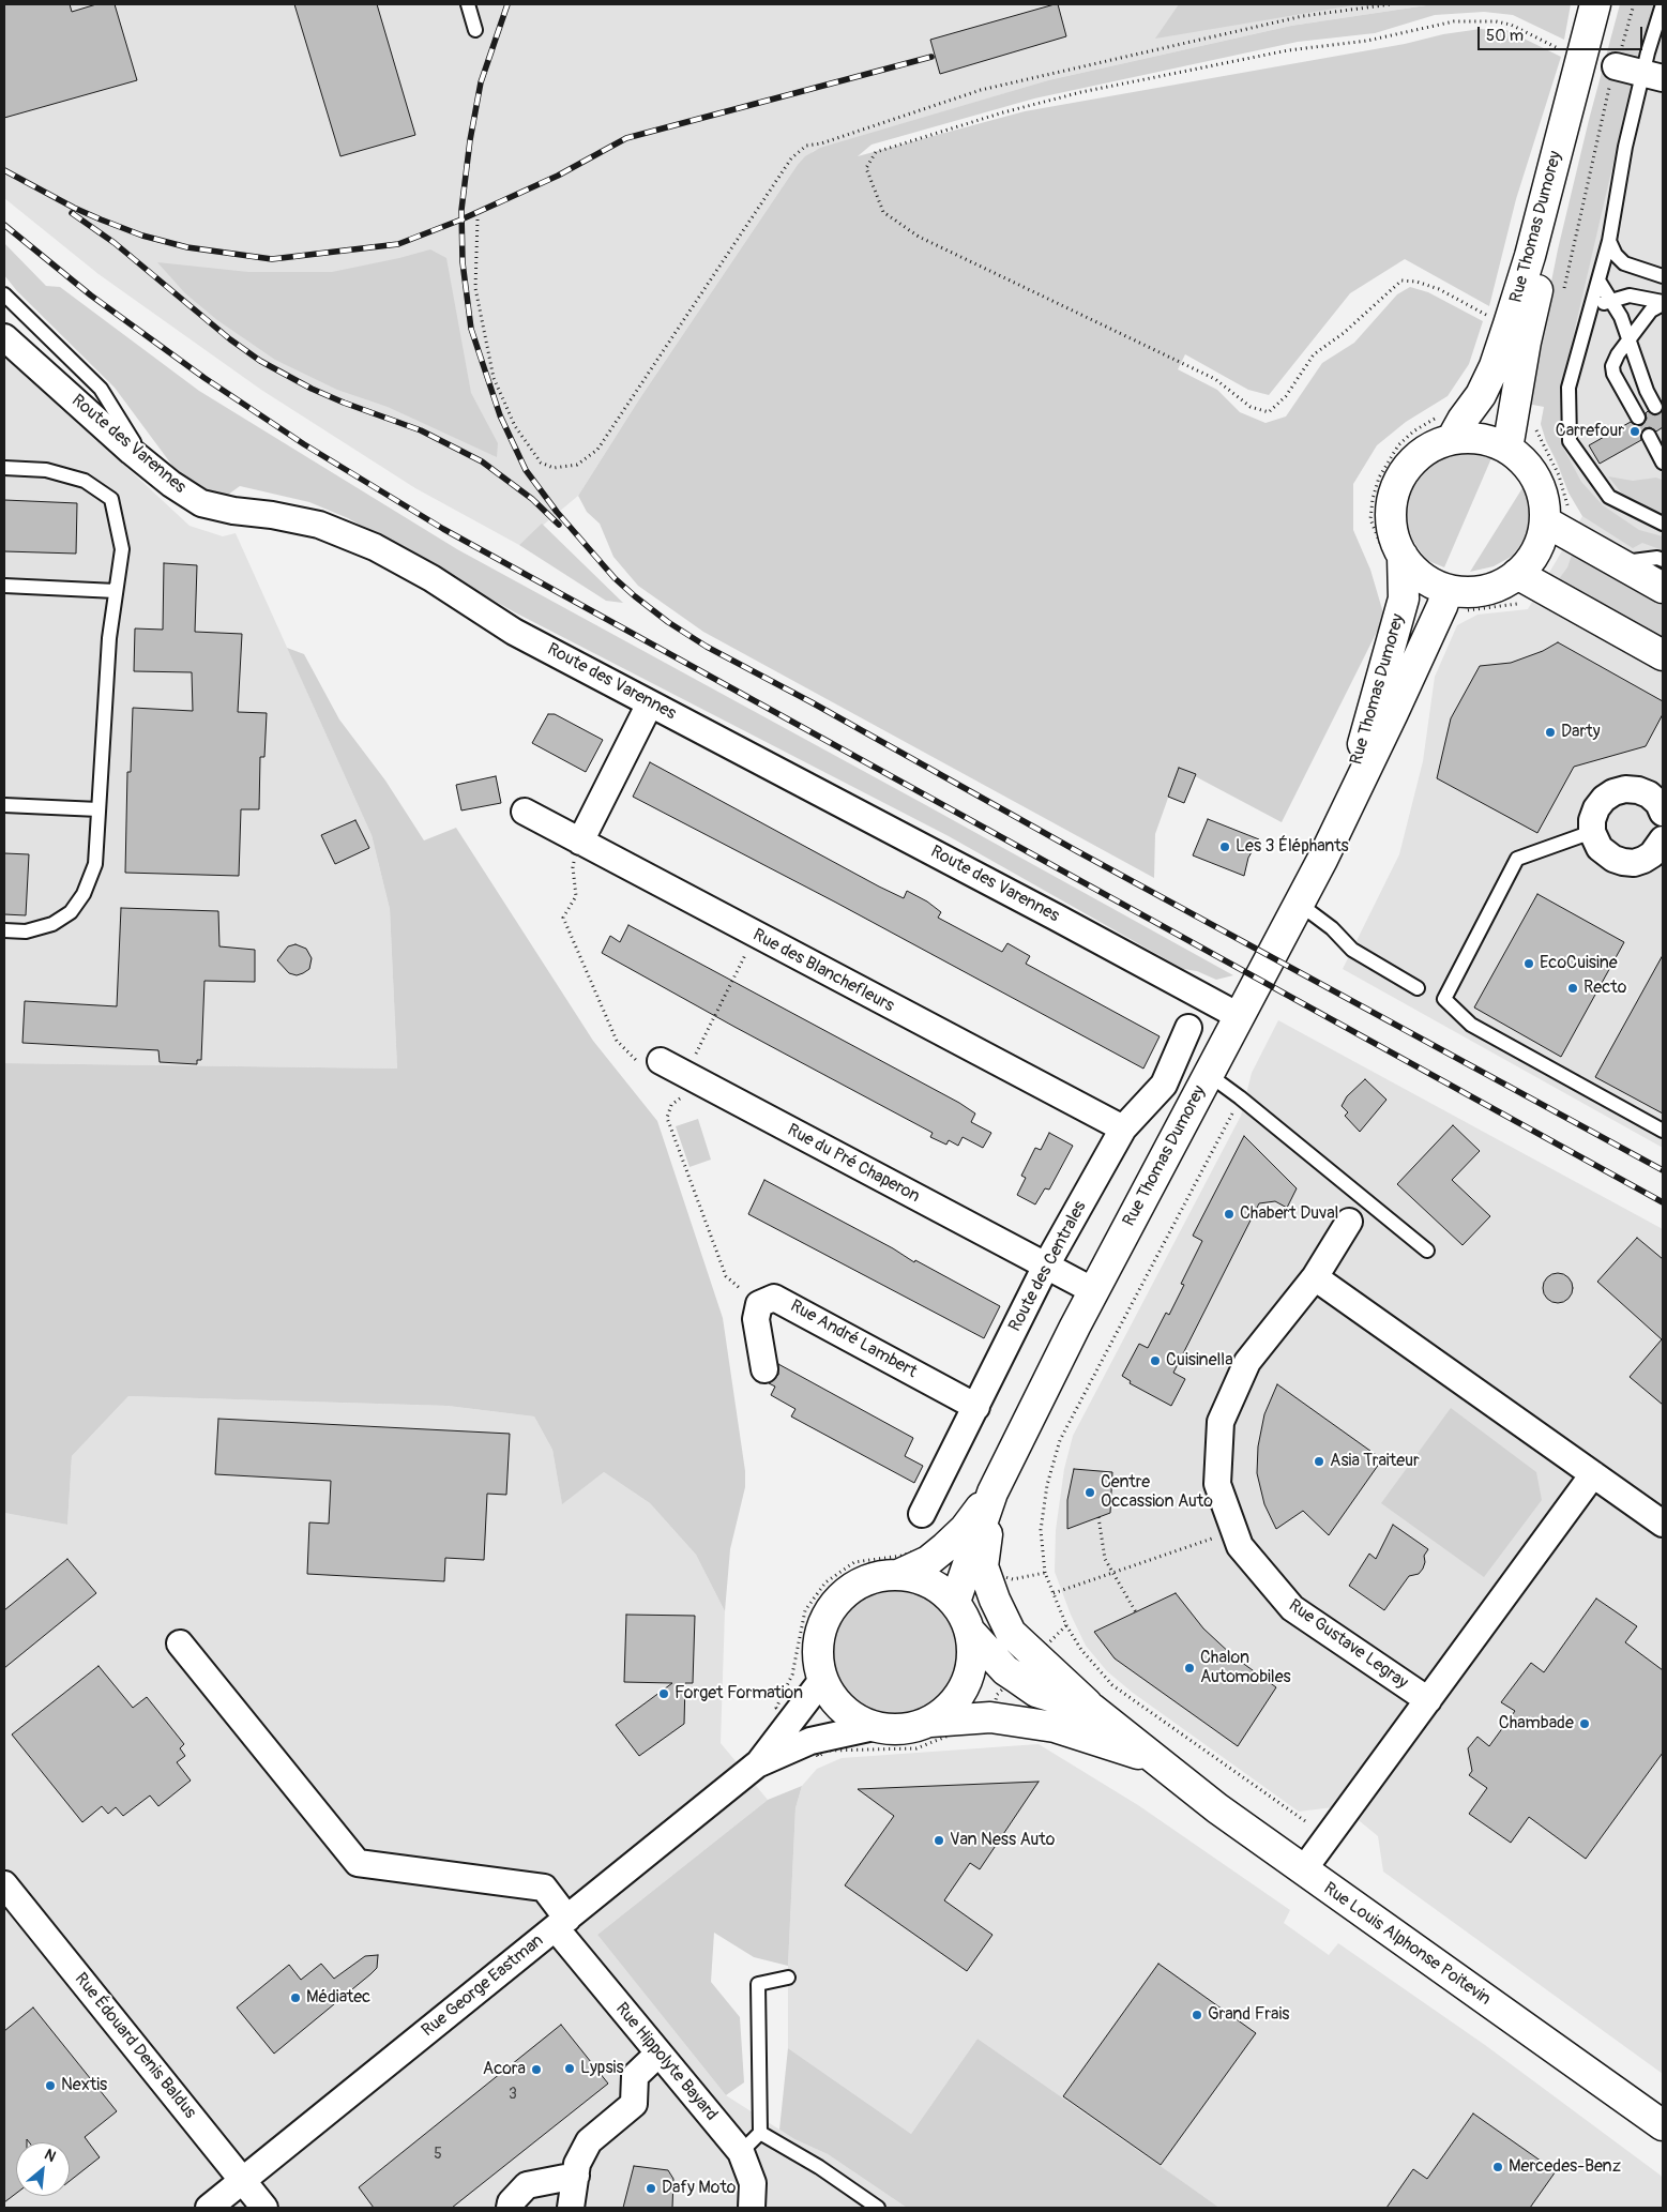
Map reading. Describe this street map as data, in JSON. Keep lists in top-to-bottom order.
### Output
{
  "streets": {
    "street": [
      "Rue Thomas Dumorey",
      "Route des Varennes",
      "Rue des Blanchefleurs",
      "Rue du Pré Chaperon",
      "Route des Centrales",
      "Rue André Lambert",
      "Rue Gustave Legray",
      "Rue Louis Alphonse Poitevin",
      "Rue George Eastman",
      "Rue Édouard Denis Baldus",
      "Rue Hippolyte Bayard"
    ]
  },
  "crossings": [
    ["Rue Thomas Dumorey", "Route des Varennes"],
    ["Rue Thomas Dumorey", "Rue du Pré Chaperon"],
    ["Rue Thomas Dumorey", "Rue Louis Alphonse Poitevin"],
    ["Rue Thomas Dumorey", "Rue George Eastman"],
    ["Rue des Blanchefleurs", "Route des Centrales"],
    ["Rue du Pré Chaperon", "Route des Centrales"],
    ["Route des Centrales", "Rue André Lambert"],
    ["Rue Louis Alphonse Poitevin", "Rue George Eastman"],
    ["Rue George Eastman", "Rue Édouard Denis Baldus"],
    ["Rue George Eastman", "Rue Hippolyte Bayard"]
  ],
  "places": [
    "Carrefour",
    "Darty",
    "Les 3 Éléphants",
    "EcoCuisine",
    "Recto",
    "Chabert Duval",
    "Cuisinella",
    "Asia Traiteur",
    "Centre Occassion Auto",
    "Chalon Automobiles",
    "Forget Formation",
    "Chambade",
    "Van Ness Auto",
    "Médiatec",
    "Grand Frais",
    "Lypsis",
    "Acora",
    "Nextis",
    "Mercedes-Benz",
    "Dafy Moto"
  ],
  "house_numbers": ["3", "5"],
  "scale_bar": "50 m",
  "north": "top right"
}
